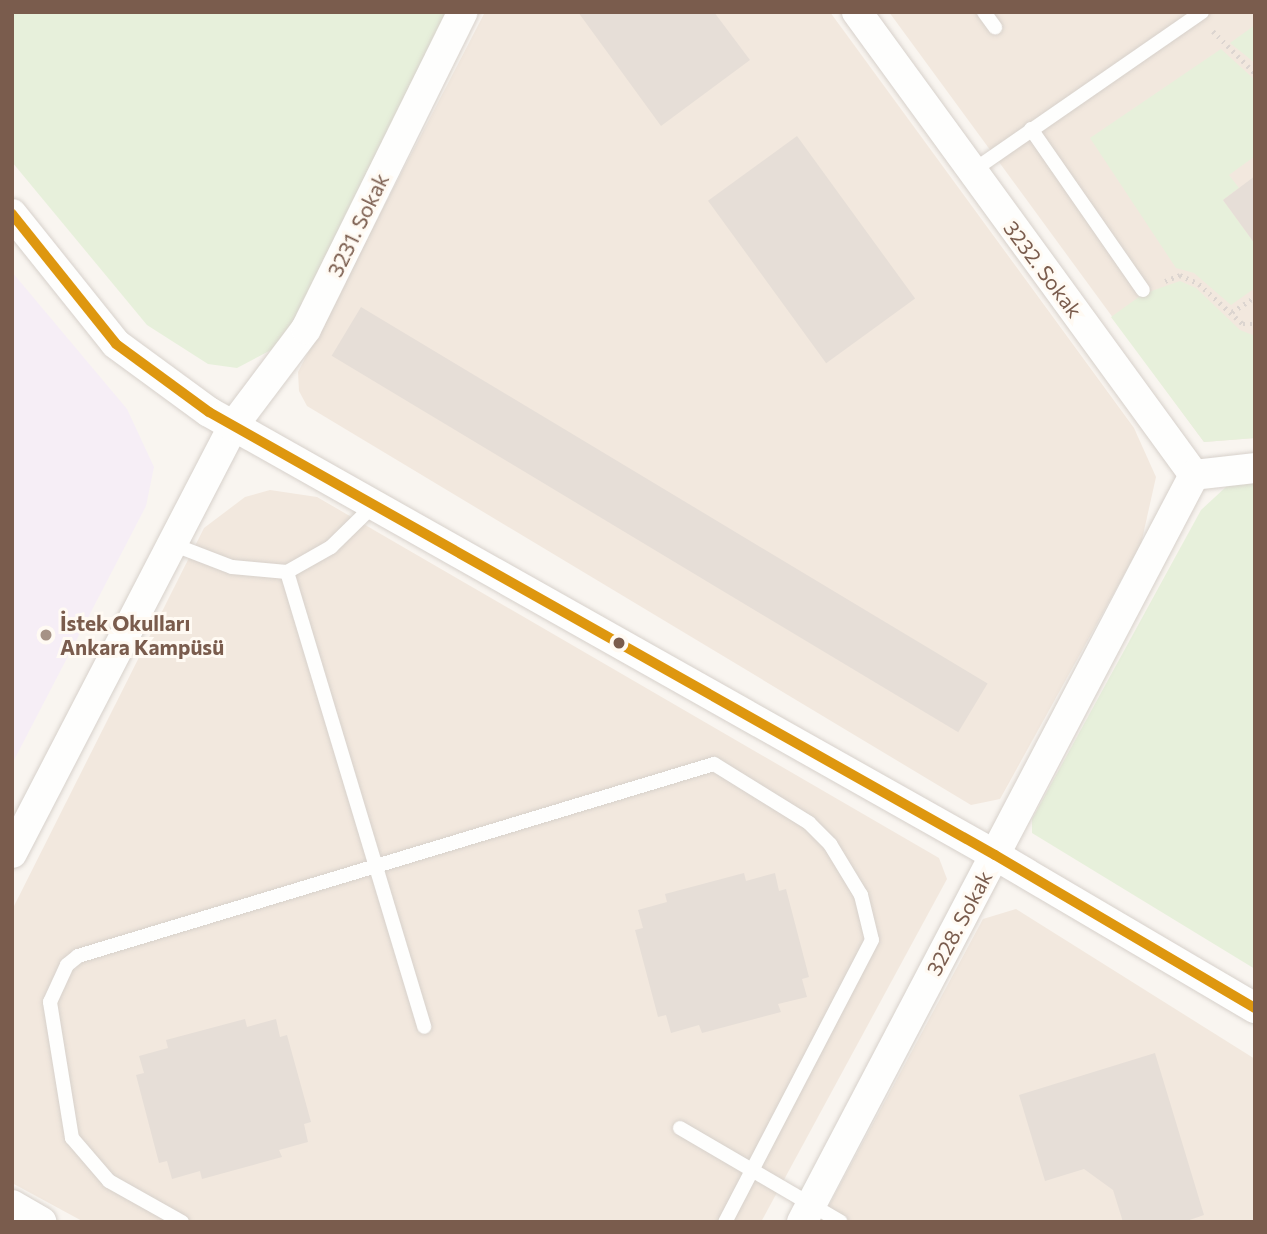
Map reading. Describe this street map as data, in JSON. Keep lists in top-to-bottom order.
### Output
{
  "streets": {
    "street": ["3231. Sokak", "3232. Sokak", "3228. Sokak"]
  },
  "crossings": [
    ["3232. Sokak", "3228. Sokak"]
  ],
  "places": ["İstek Okulları Ankara Kampüsü"]
}
